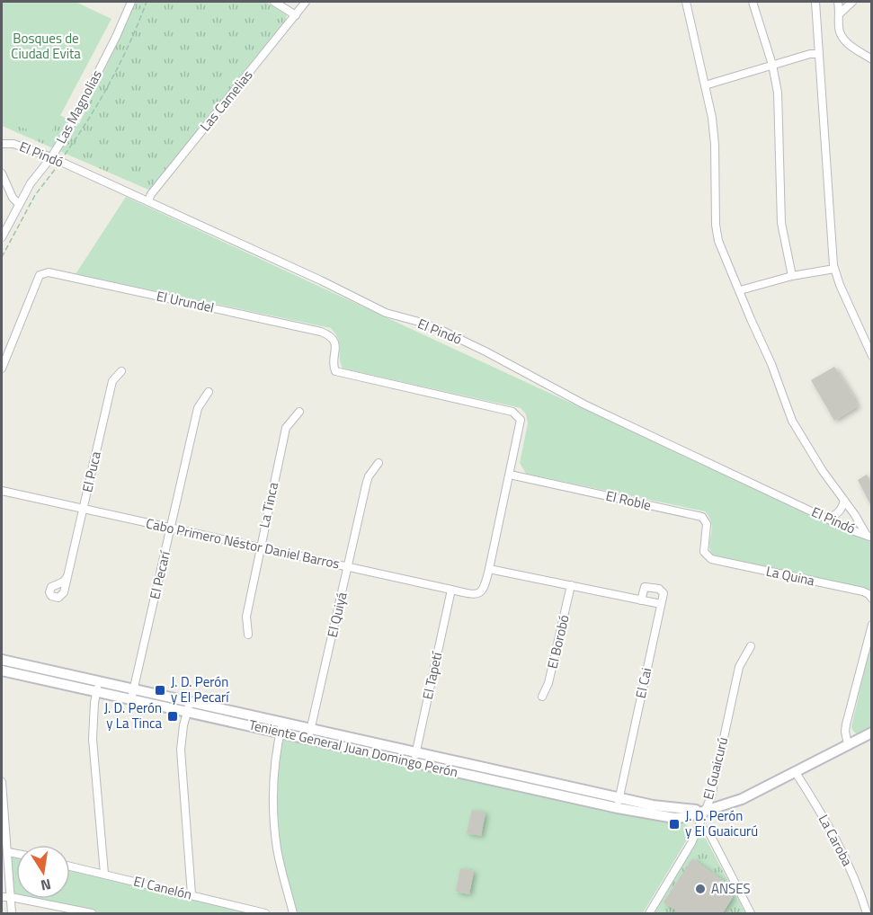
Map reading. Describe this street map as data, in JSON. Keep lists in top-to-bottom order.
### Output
{
  "streets": {
    "main road": ["Teniente General Juan Domingo Perón"],
    "street": [
      "Las Camelias",
      "Las Magnolias",
      "El Pindó",
      "El Urundel",
      "El Puca",
      "El Roble",
      "La Tinca",
      "Cabo Primero Néstor Daniel Barros",
      "El Pecarí",
      "La Quina",
      "El Quiyá",
      "El Borobó",
      "El Tapetí",
      "El Cai",
      "El Guaicurú",
      "La Caroba",
      "El Canelón"
    ]
  },
  "crossings": [
    ["Las Camelias", "El Pindó"],
    ["Las Magnolias", "El Pindó"],
    ["El Urundel", "El Roble"],
    ["El Puca", "Cabo Primero Néstor Daniel Barros"],
    ["El Roble", "La Quina"],
    ["La Tinca", "Cabo Primero Néstor Daniel Barros"],
    ["Cabo Primero Néstor Daniel Barros", "El Pecarí"],
    ["Cabo Primero Néstor Daniel Barros", "El Quiyá"],
    ["Cabo Primero Néstor Daniel Barros", "El Tapetí"],
    ["El Pecarí", "Teniente General Juan Domingo Perón"],
    ["El Quiyá", "Teniente General Juan Domingo Perón"],
    ["El Tapetí", "Teniente General Juan Domingo Perón"],
    ["El Cai", "Teniente General Juan Domingo Perón"],
    ["Teniente General Juan Domingo Perón", "El Guaicurú"],
    ["Teniente General Juan Domingo Perón", "La Caroba"]
  ],
  "parks": ["Bosques de Ciudad Evita"],
  "places": {
    "transit": ["J. D. Perón y El Pecarí", "J. D. Perón y La Tinca", "J. D. Perón y El Guaicurú"],
    "other": ["ANSES"]
  },
  "north": "bottom"
}
